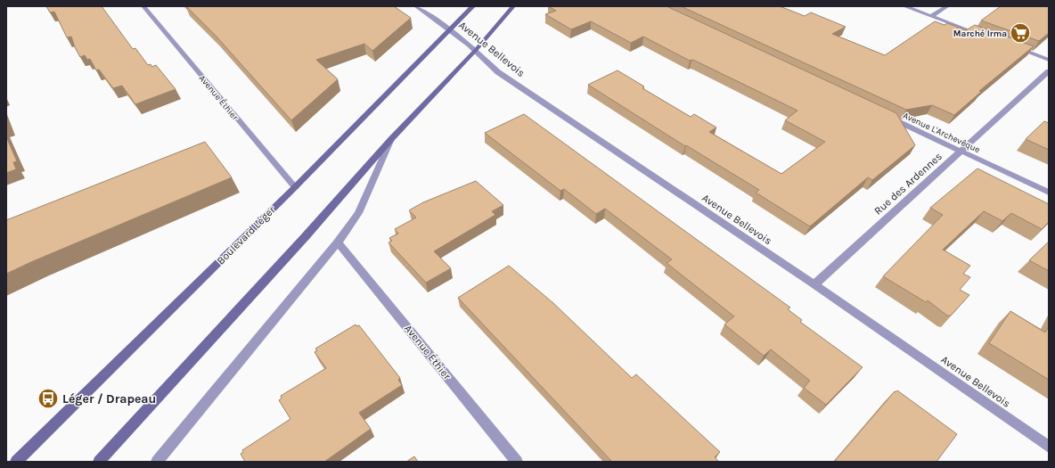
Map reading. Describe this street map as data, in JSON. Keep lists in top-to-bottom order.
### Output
{
  "streets": {
    "main road": ["Boulevard Léger"],
    "street": [
      "Avenue Bellevois",
      "Avenue Éthier",
      "Avenue L'Archevêque",
      "Rue des Ardennes"
    ]
  },
  "crossings": [
    ["Avenue Bellevois", "Rue des Ardennes"],
    ["Avenue Bellevois", "Boulevard Léger"],
    ["Avenue Éthier", "Boulevard Léger"],
    ["Avenue L'Archevêque", "Rue des Ardennes"]
  ],
  "places": {
    "supermarket": ["Marché Irma"],
    "bus stop": ["Léger / Drapeau"]
  }
}
